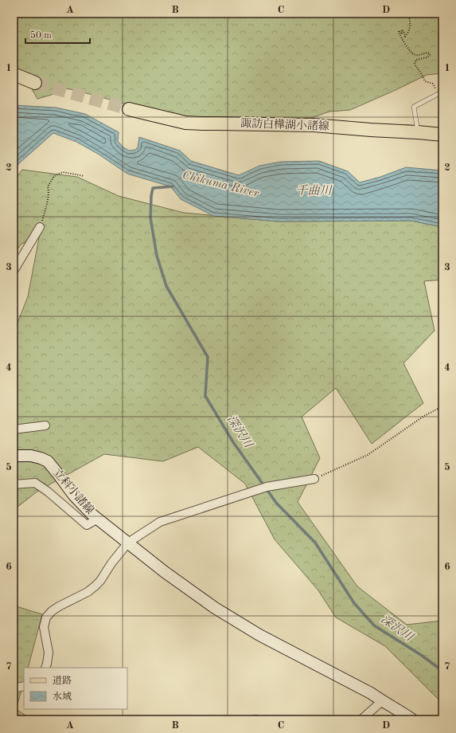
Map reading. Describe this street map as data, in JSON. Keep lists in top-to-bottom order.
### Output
{
  "streets": {
    "main road": ["諏訪白樺湖小諸線"],
    "street": ["立科小諸線"]
  },
  "water": ["Chikuma River", "千曲川", "深沢川"],
  "legend": ["道路", "水域"],
  "scale_bar": "50 m",
  "grid": {
    "columns": [
      "A",
      "B",
      "C",
      "D"
    ],
    "rows": [
      "1",
      "2",
      "3",
      "4",
      "5",
      "6",
      "7"
    ]
  }
}
